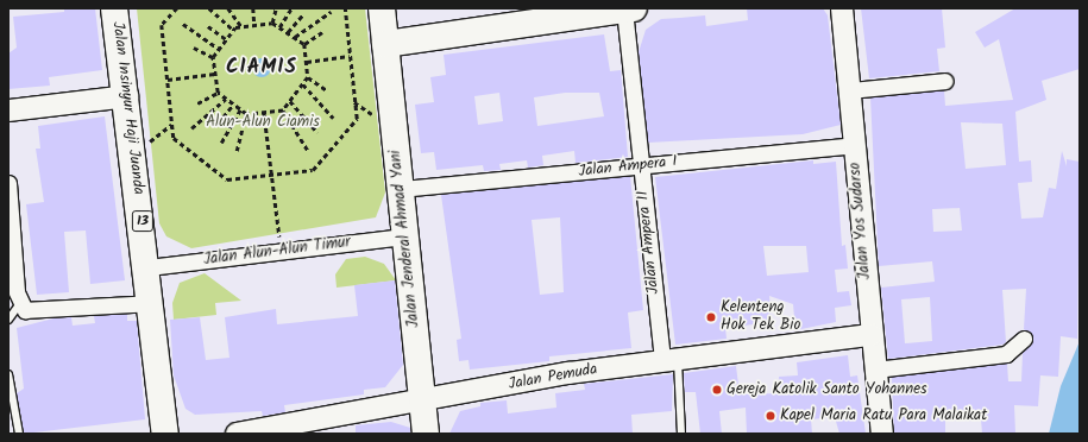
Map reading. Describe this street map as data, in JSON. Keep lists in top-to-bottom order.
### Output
{
  "streets": {
    "highway": ["Jalan Insinyur Haji Juanda", "13", "Jalan Jenderal Ahmad Yani"],
    "street": [
      "Jalan Ampera I",
      "Jalan Yos Sudarso",
      "Jalan Ampera II",
      "Jalan Alun-Alun Timur",
      "Jalan Pemuda"
    ]
  },
  "crossings": [
    ["Jalan Insinyur Haji Juanda", "Jalan Alun-Alun Timur"],
    ["Jalan Ampera I", "Jalan Yos Sudarso"],
    ["Jalan Ampera I", "Jalan Jenderal Ahmad Yani"],
    ["Jalan Ampera I", "Jalan Ampera II"],
    ["Jalan Yos Sudarso", "Jalan Pemuda"],
    ["Jalan Jenderal Ahmad Yani", "Jalan Alun-Alun Timur"],
    ["Jalan Jenderal Ahmad Yani", "Jalan Pemuda"],
    ["Jalan Ampera II", "Jalan Pemuda"]
  ],
  "districts": ["CIAMIS"],
  "parks": ["Alun-Alun Ciamis"],
  "places": ["Kelenteng Hok Tek Bio", "Gereja Katolik Santo Yohannes", "Kapel Maria Ratu Para Malaikat"]
}
